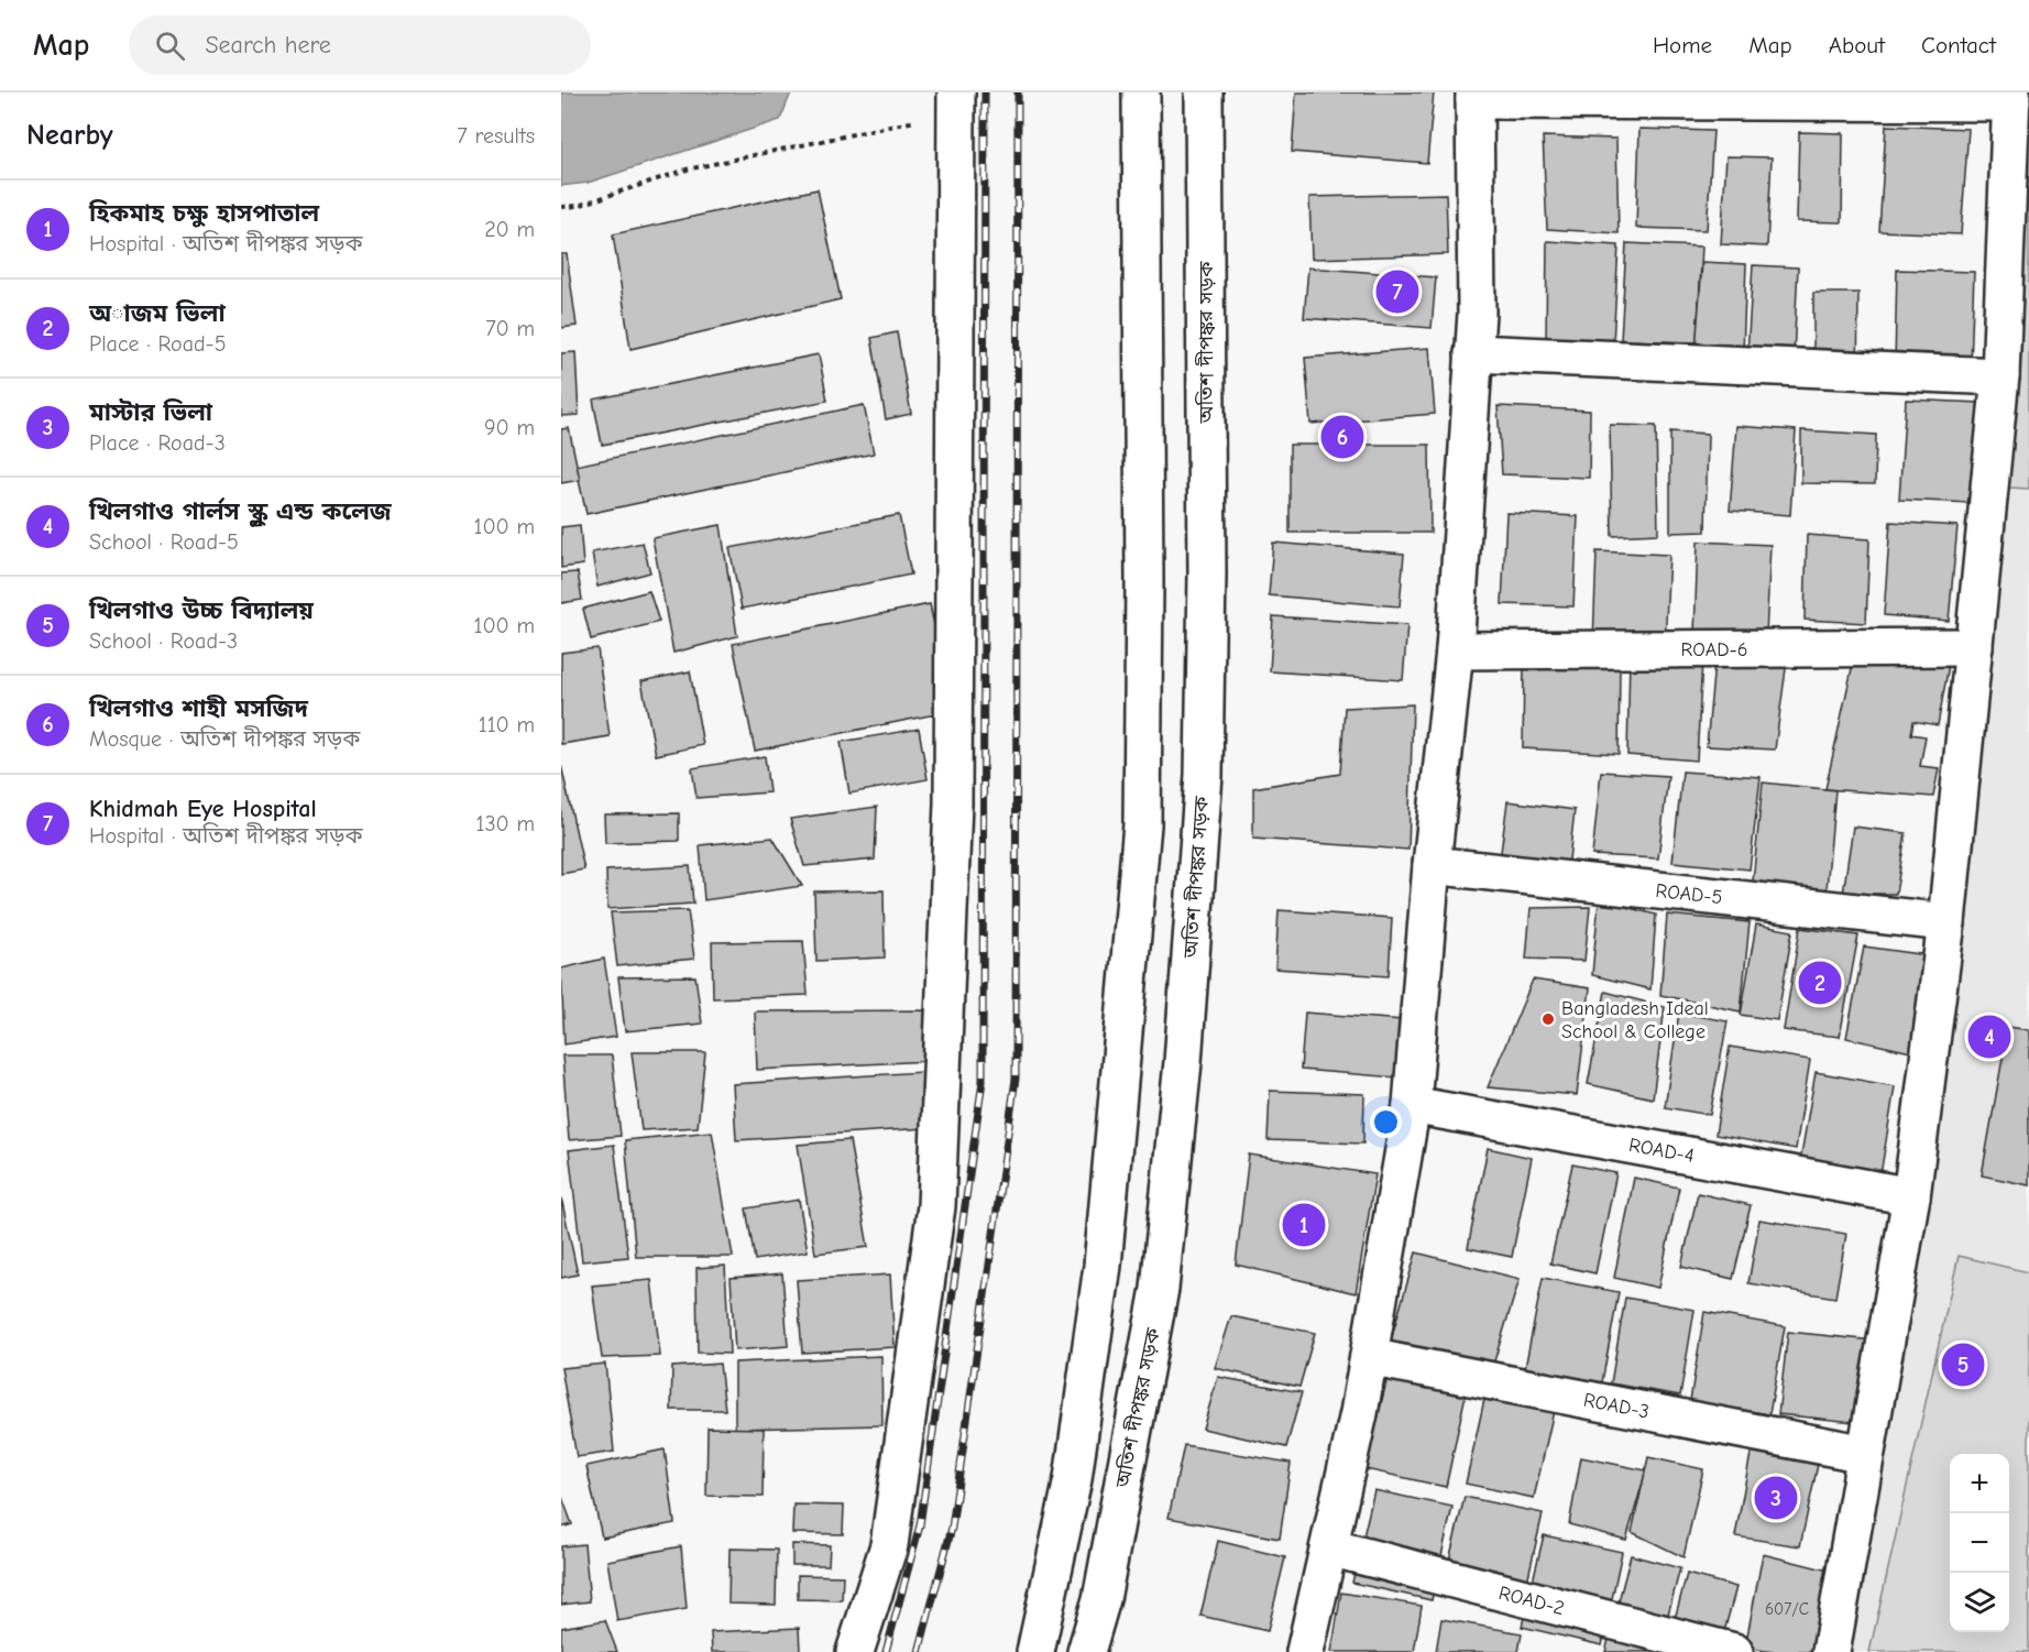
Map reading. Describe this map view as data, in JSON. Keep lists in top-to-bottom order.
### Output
{
  "streets": {
    "street": [
      "অতিশ দীপঙ্কর সড়ক",
      "ROAD-6",
      "ROAD-5",
      "ROAD-4",
      "ROAD-3",
      "ROAD-2"
    ]
  },
  "places": ["Bangladesh Ideal School & College"],
  "house_numbers": ["607/C"],
  "page": {
    "header": "Map",
    "search": "Search here",
    "nav": [
      "Home",
      "Map",
      "About",
      "Contact"
    ],
    "heading": ["Nearby", "7 results"],
    "list": [
      {
        "mark": "1",
        "name": "হিকমাহ চক্ষু হাসপাতাল",
        "note": "Hospital · অতিশ দীপঙ্কর সড়ক",
        "value": "20 m"
      },
      {
        "mark": "2",
        "name": "অাজম ভিলা",
        "note": "Place · Road-5",
        "value": "70 m"
      },
      {
        "mark": "3",
        "name": "মাস্টার ভিলা",
        "note": "Place · Road-3",
        "value": "90 m"
      },
      {
        "mark": "4",
        "name": "খিলগাও গার্লস স্কুল এন্ড কলেজ",
        "note": "School · Road-5",
        "value": "100 m"
      },
      {
        "mark": "5",
        "name": "খিলগাও উচ্চ বিদ্যালয়",
        "note": "School · Road-3",
        "value": "100 m"
      },
      {
        "mark": "6",
        "name": "খিলগাও শাহী মসজিদ",
        "note": "Mosque · অতিশ দীপঙ্কর সড়ক",
        "value": "110 m"
      },
      {
        "mark": "7",
        "name": "Khidmah Eye Hospital",
        "note": "Hospital · অতিশ দীপঙ্কর সড়ক",
        "value": "130 m"
      }
    ],
    "pins": [
      "7",
      "6",
      "2",
      "4",
      "1",
      "5",
      "3"
    ],
    "map_buttons": ["+", "−"]
  }
}
